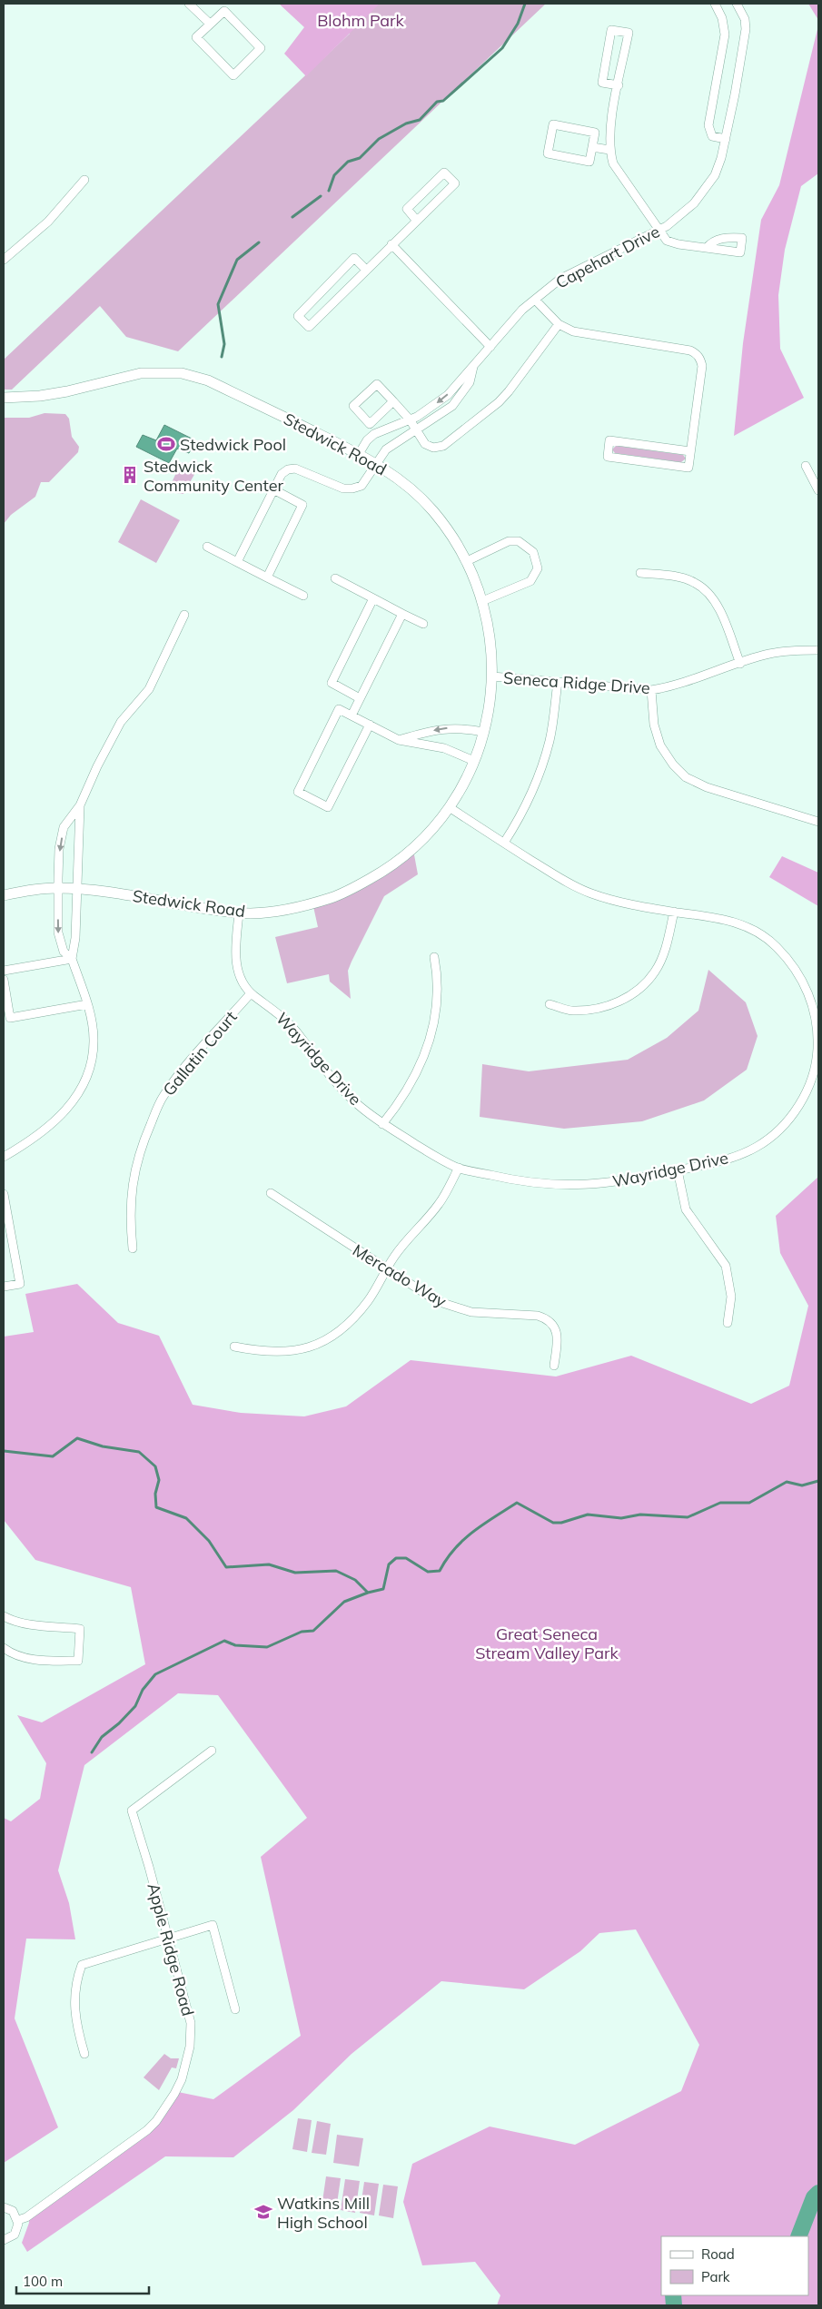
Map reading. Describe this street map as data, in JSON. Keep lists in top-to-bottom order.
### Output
{
  "streets": {
    "street": [
      "Capehart Drive",
      "Stedwick Road",
      "Seneca Ridge Drive",
      "Gallatin Court",
      "Wayridge Drive",
      "Mercado Way",
      "Apple Ridge Road"
    ]
  },
  "crossings": [
    ["Capehart Drive", "Stedwick Road"],
    ["Stedwick Road", "Seneca Ridge Drive"],
    ["Stedwick Road", "Wayridge Drive"],
    ["Gallatin Court", "Wayridge Drive"]
  ],
  "parks": ["Blohm Park", "Great Seneca Stream Valley Park"],
  "places": {
    "sports": ["Stedwick Pool"],
    "building": ["Stedwick Community Center"],
    "school or university": ["Watkins Mill High School"]
  },
  "legend": ["Road", "Park"],
  "scale_bar": "100 m"
}
